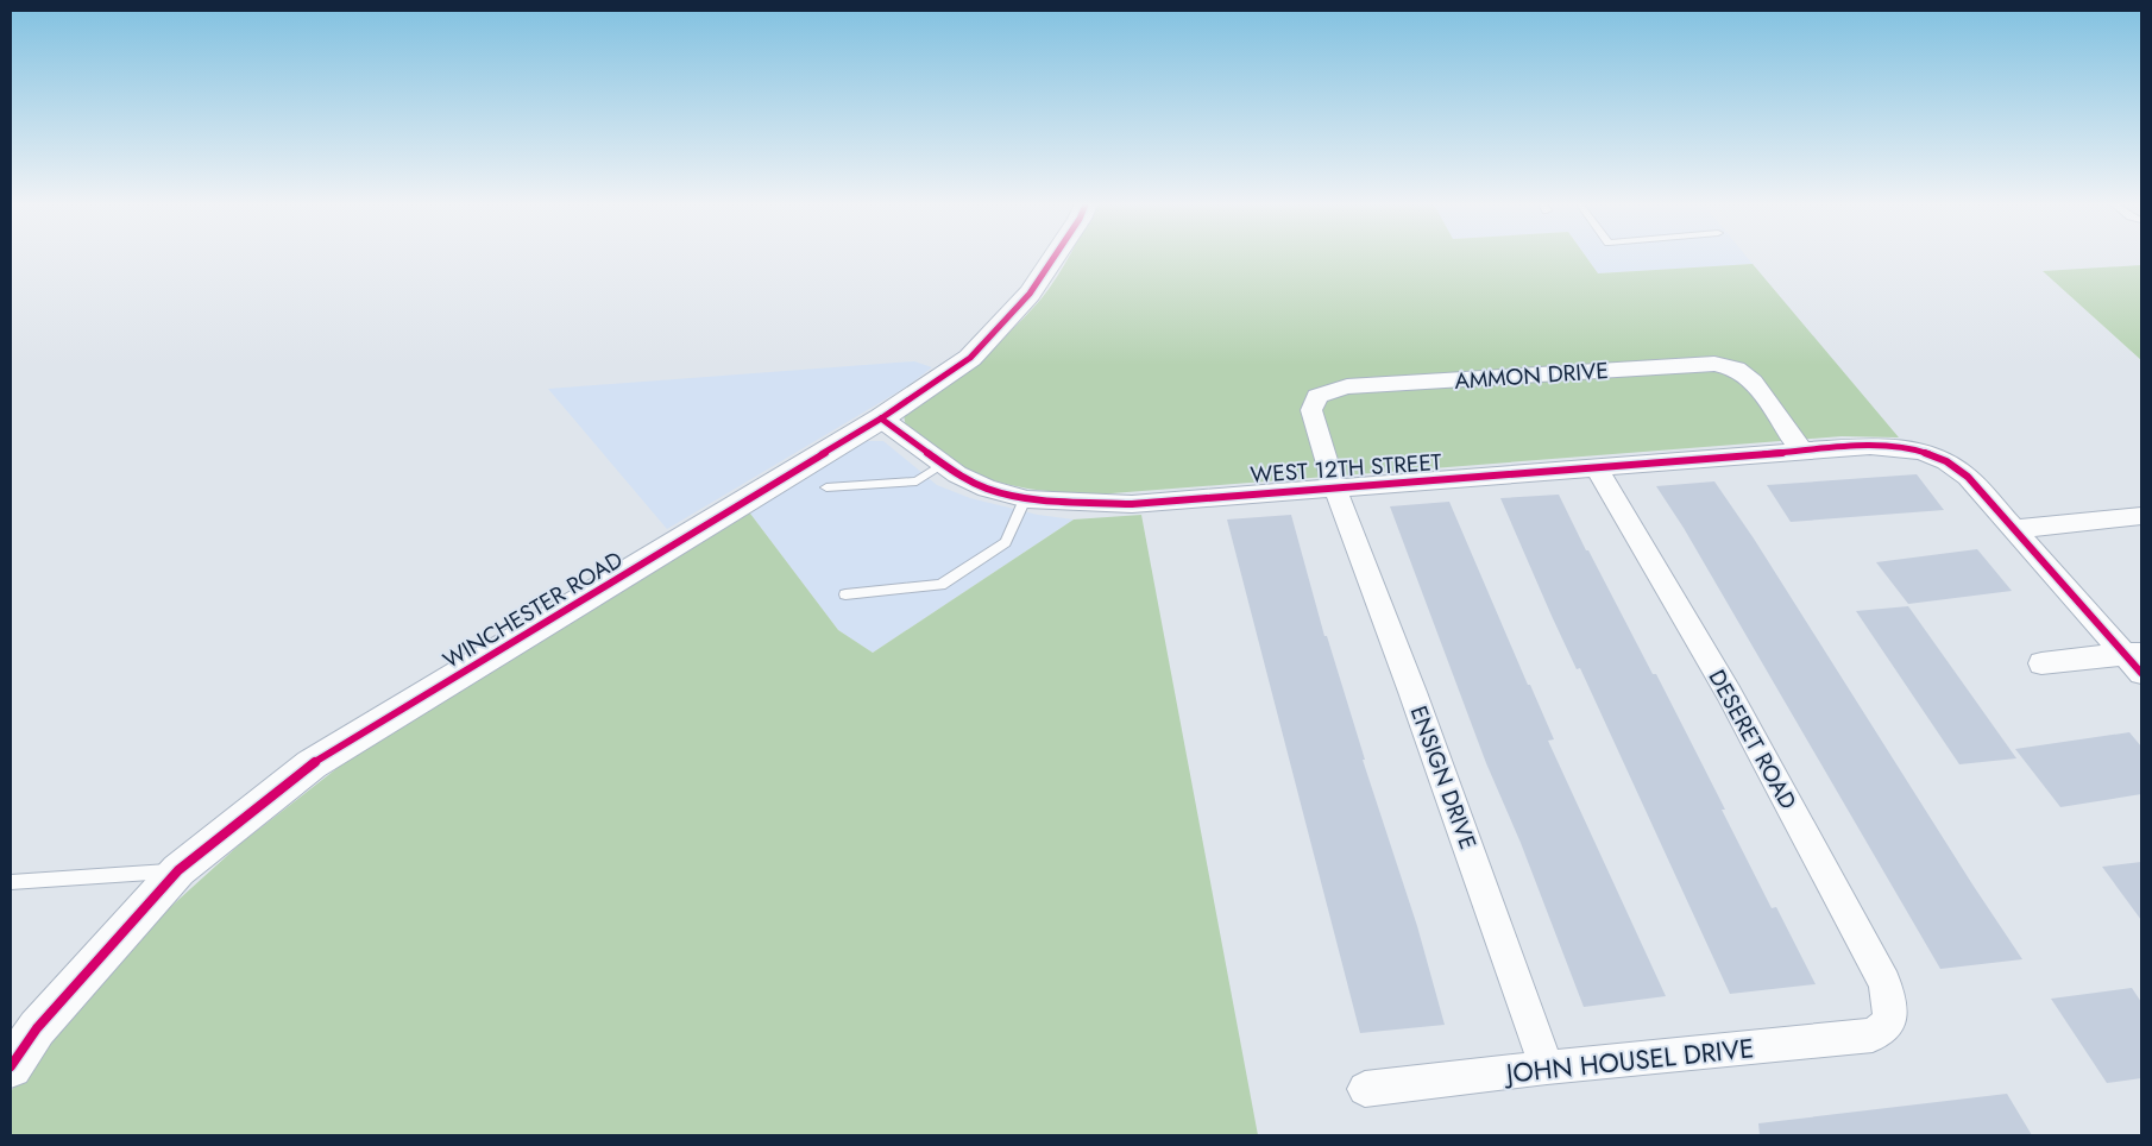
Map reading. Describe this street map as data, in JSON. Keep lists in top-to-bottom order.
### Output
{
  "streets": {
    "street": [
      "AMMON DRIVE",
      "WEST 12TH STREET",
      "WINCHESTER ROAD",
      "DESERET ROAD",
      "ENSIGN DRIVE",
      "JOHN HOUSEL DRIVE"
    ]
  },
  "crossings": [
    ["AMMON DRIVE", "WEST 12TH STREET"],
    ["AMMON DRIVE", "ENSIGN DRIVE"],
    ["WEST 12TH STREET", "WINCHESTER ROAD"],
    ["WEST 12TH STREET", "DESERET ROAD"],
    ["WEST 12TH STREET", "ENSIGN DRIVE"],
    ["DESERET ROAD", "JOHN HOUSEL DRIVE"],
    ["ENSIGN DRIVE", "JOHN HOUSEL DRIVE"]
  ]
}
